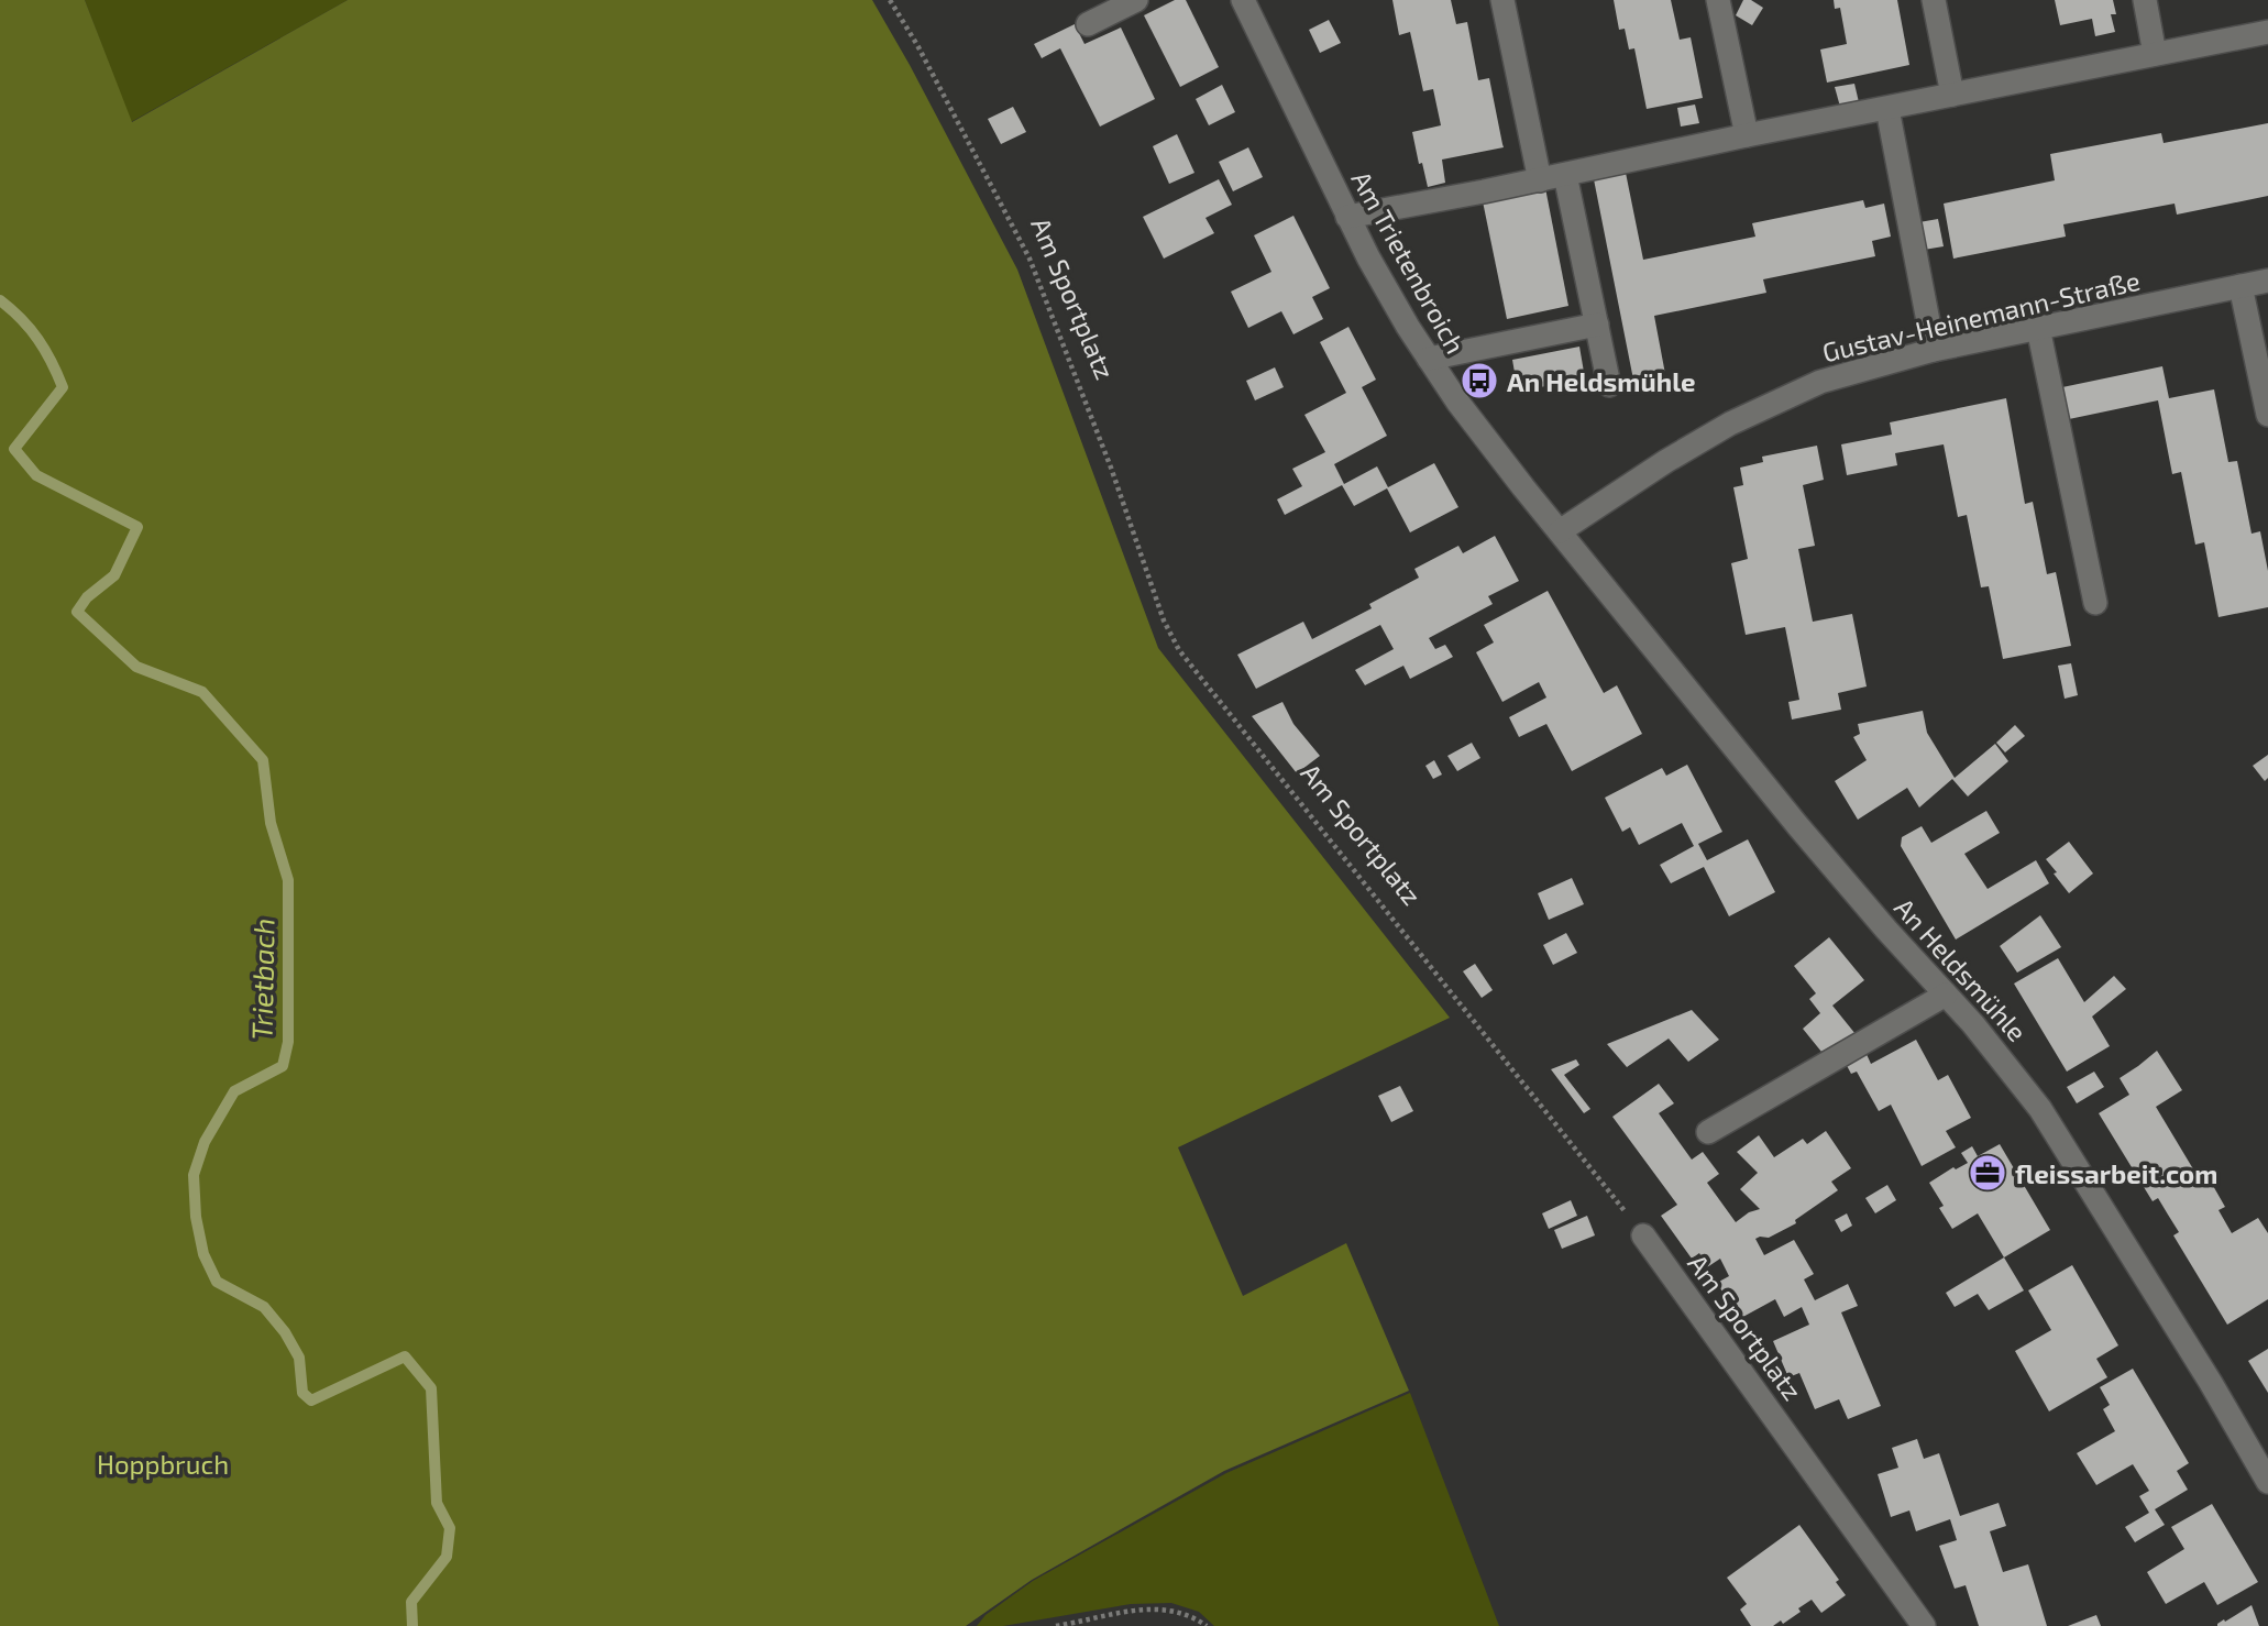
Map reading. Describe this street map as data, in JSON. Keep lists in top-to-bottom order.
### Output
{
  "streets": {
    "street": [
      "Am Trietenbroich",
      "Am Sportplatz",
      "Gustav-Heinemann-Straße",
      "An Heldsmühle"
    ]
  },
  "crossings": [
    ["Am Trietenbroich", "Gustav-Heinemann-Straße"],
    ["Am Trietenbroich", "An Heldsmühle"],
    ["Gustav-Heinemann-Straße", "An Heldsmühle"]
  ],
  "water": ["Trietbach"],
  "parks": ["Hoppbruch"],
  "places": {
    "bus stop": ["An Heldsmühle"],
    "office": ["fleissarbeit.com"]
  }
}
